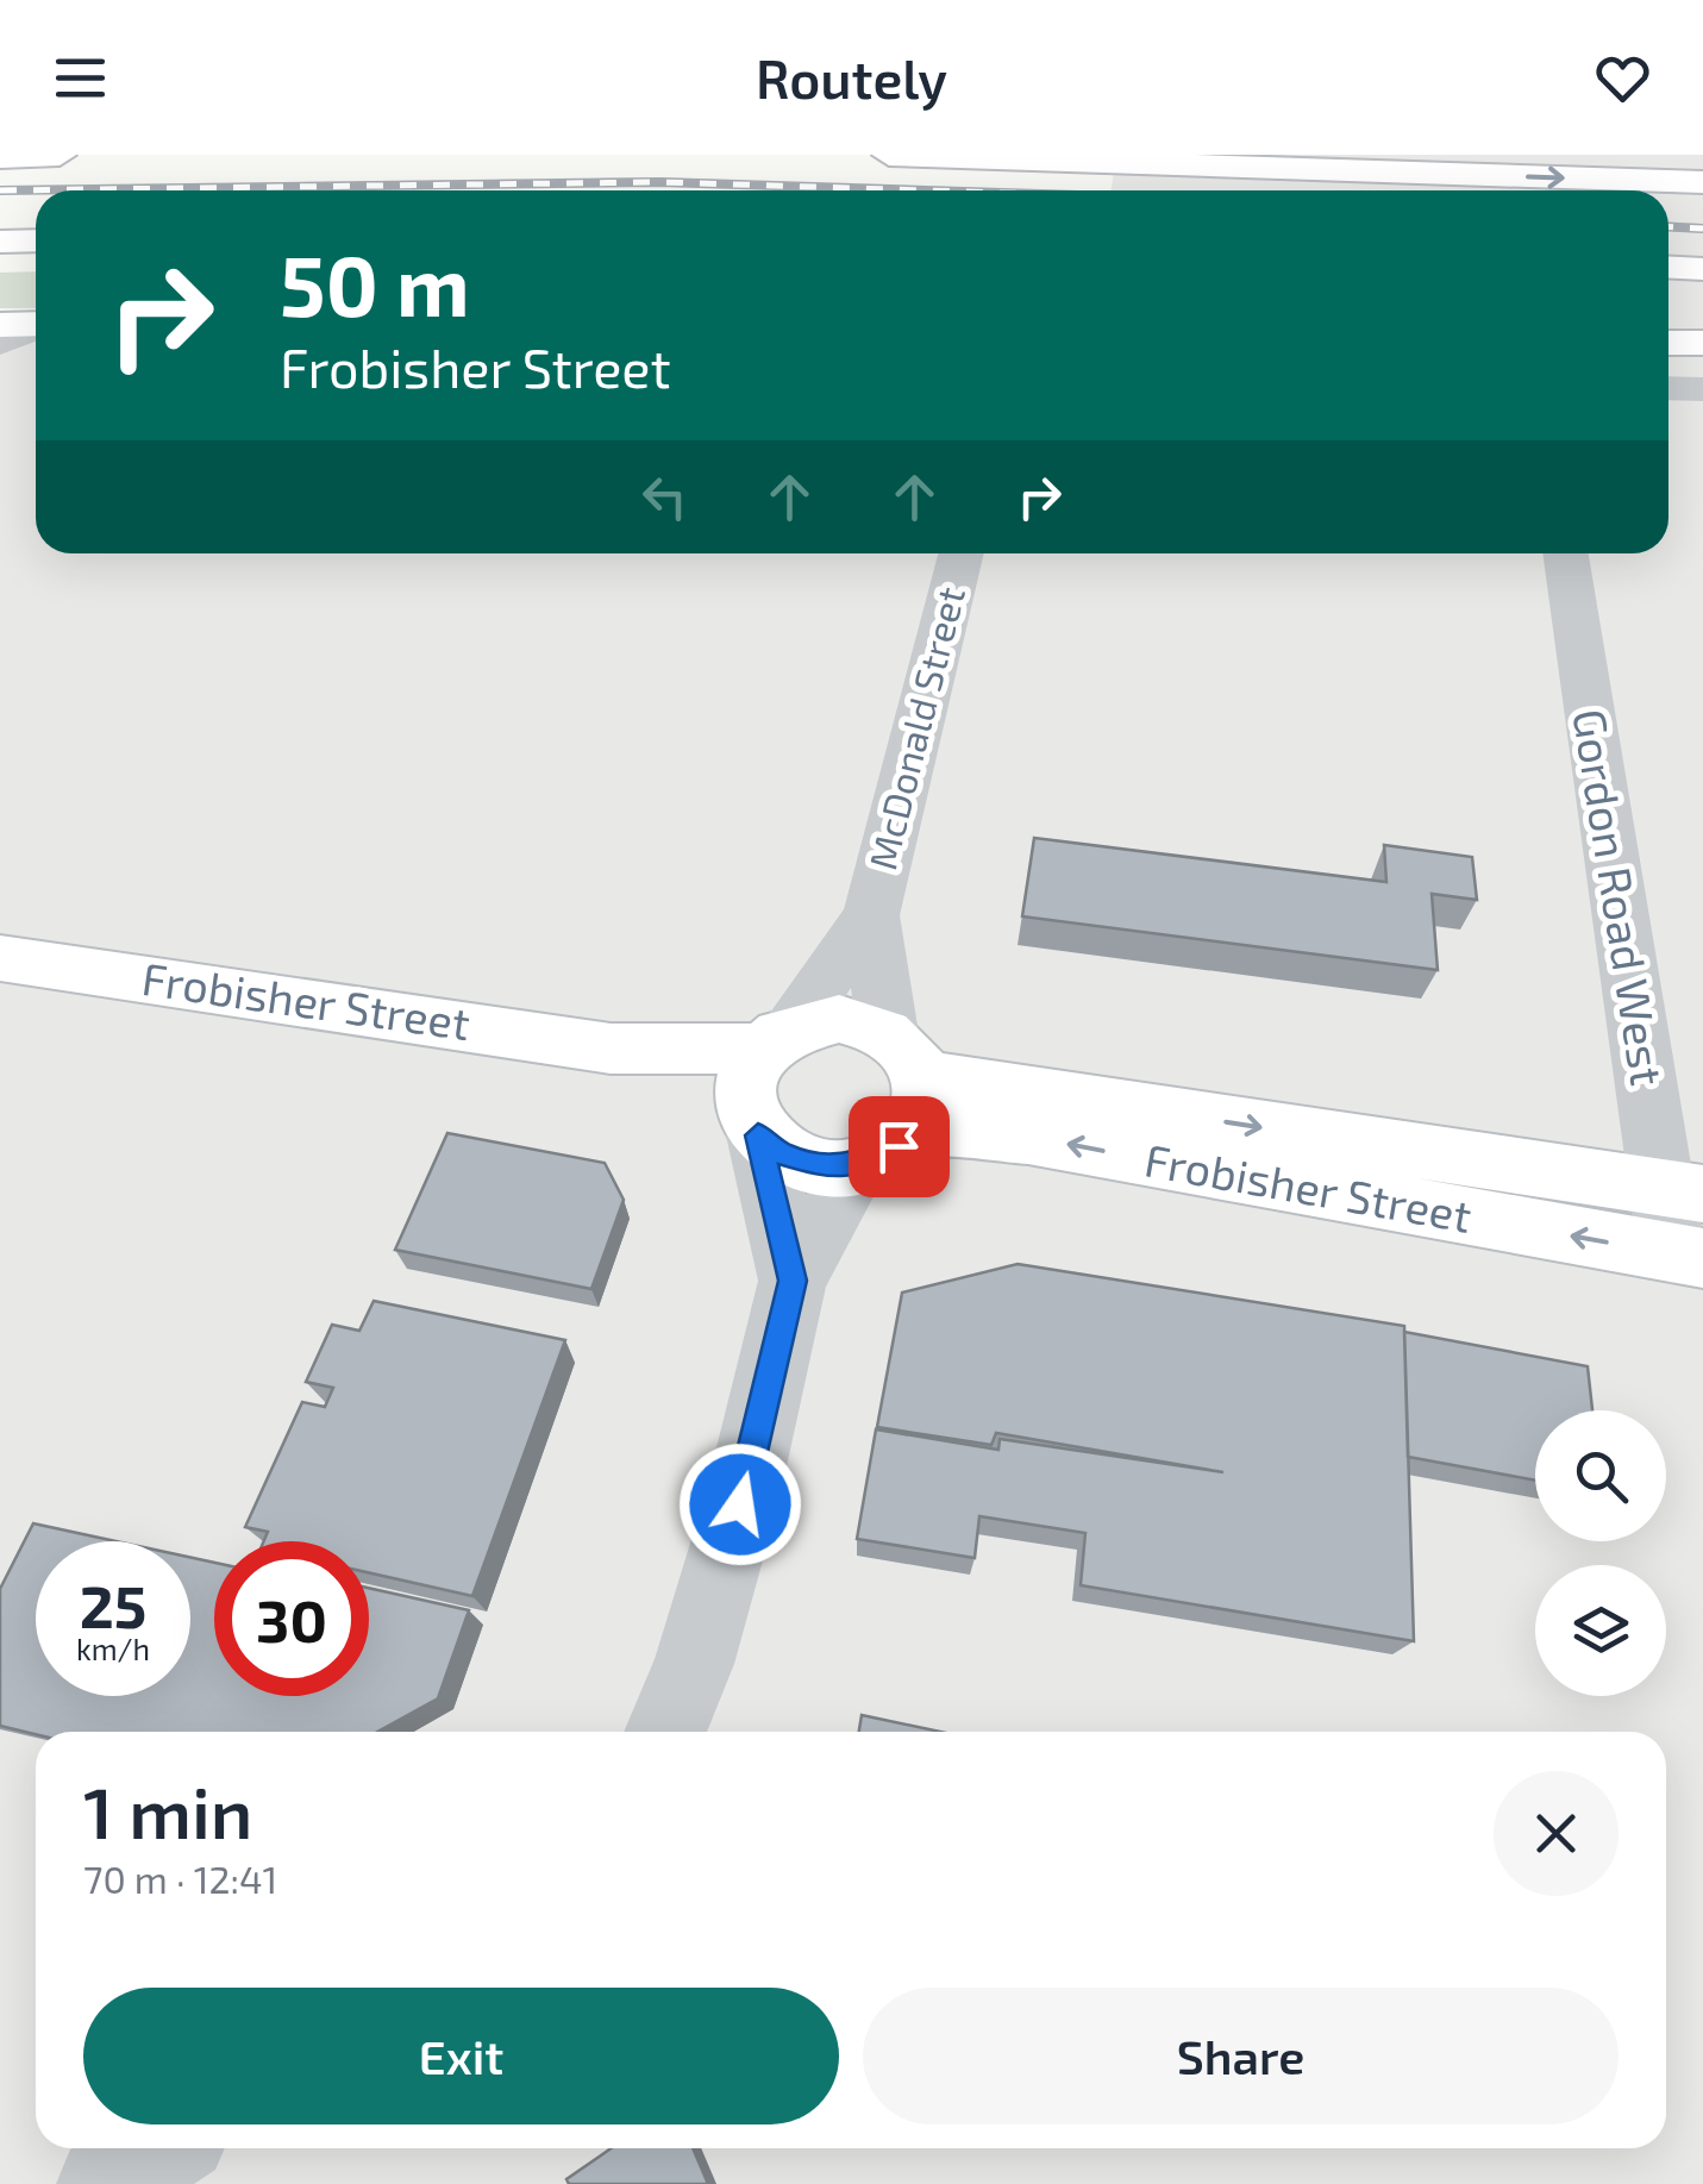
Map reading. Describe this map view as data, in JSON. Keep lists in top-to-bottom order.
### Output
{
  "streets": {
    "main road": ["Frobisher Street"],
    "street": ["McDonald Street", "Gordon Road West"]
  },
  "crossings": [
    ["McDonald Street", "Frobisher Street"],
    ["Gordon Road West", "Frobisher Street"]
  ],
  "page": {
    "header": "Routely",
    "turn": ["50 m", "Frobisher Street"],
    "speed": "25 km/h",
    "limit": "30",
    "heading": ["1 min", "70 m · 12:41"],
    "buttons": ["Exit", "Share"]
  }
}
